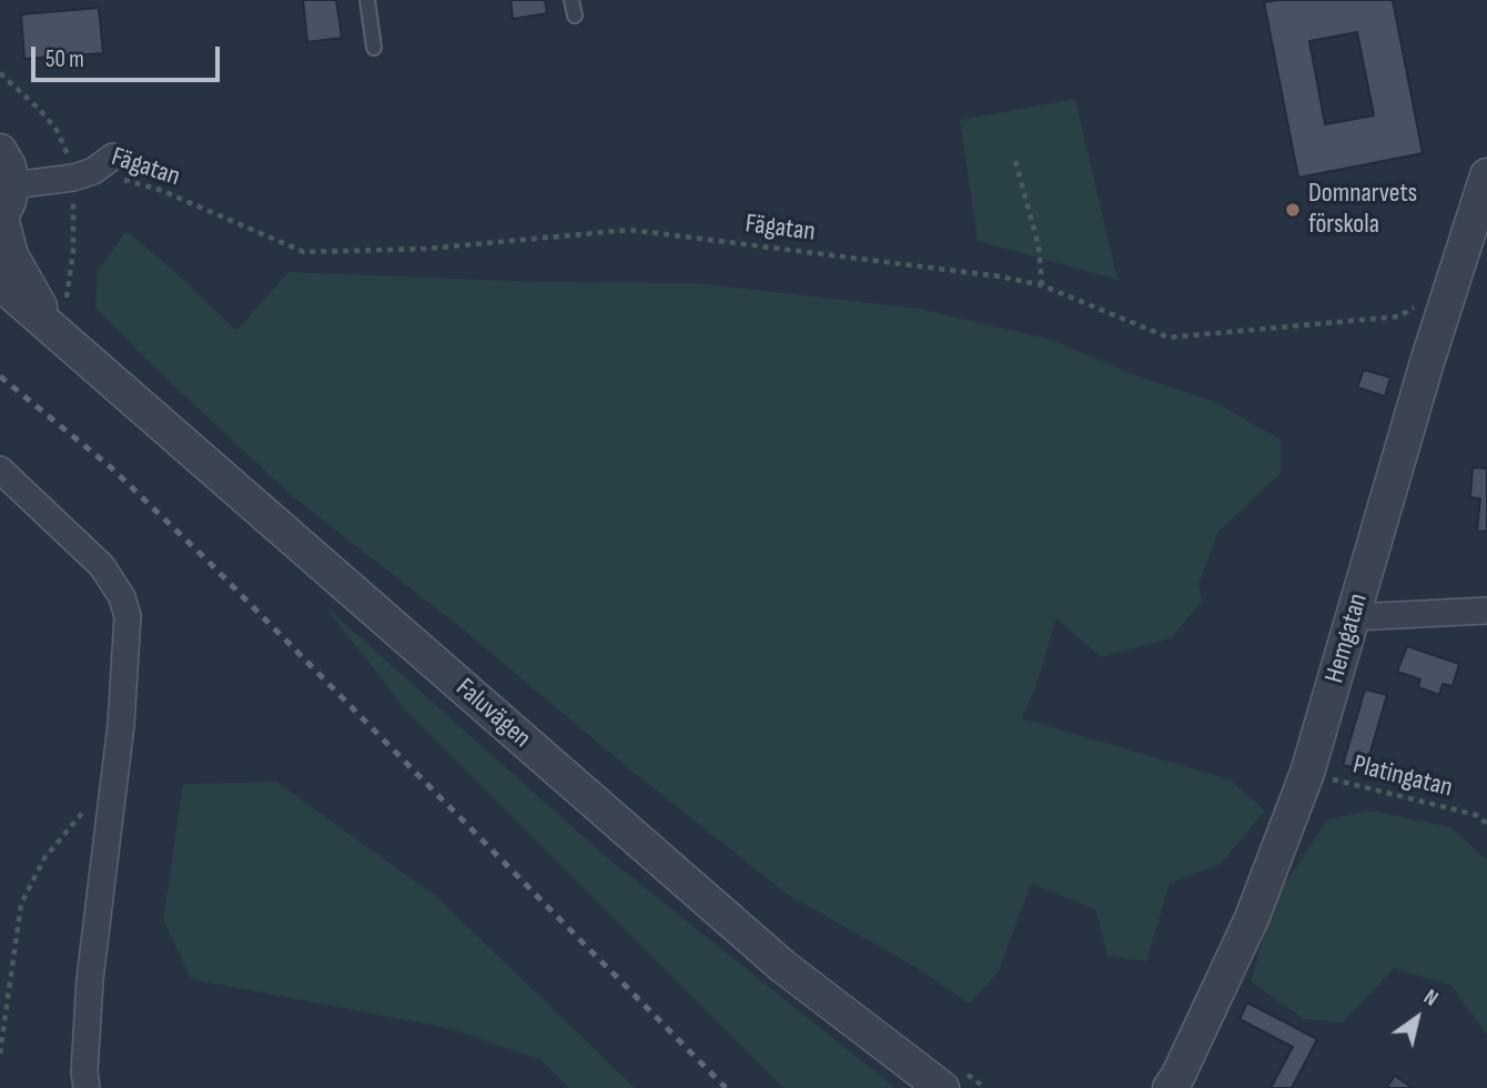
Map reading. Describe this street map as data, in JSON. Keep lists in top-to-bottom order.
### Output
{
  "streets": {
    "street": ["Hemgatan", "Faluvägen"],
    "path": ["Fägatan", "Platingatan"]
  },
  "crossings": [
    ["Fägatan", "Hemgatan"],
    ["Hemgatan", "Platingatan"]
  ],
  "places": ["Domnarvets förskola"],
  "scale_bar": "50 m",
  "north": "top right"
}
